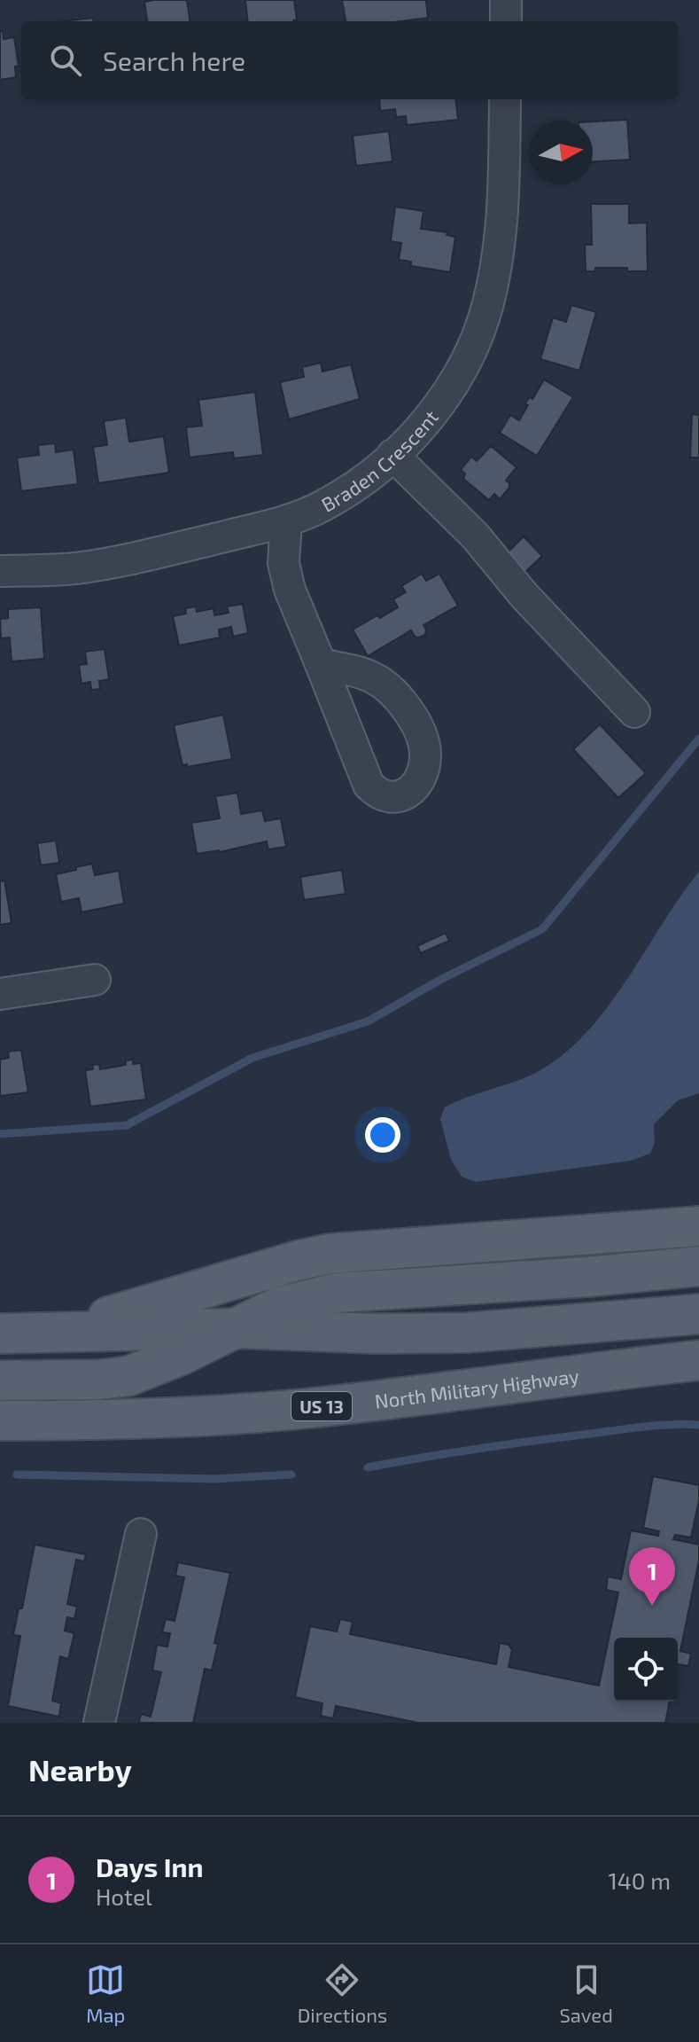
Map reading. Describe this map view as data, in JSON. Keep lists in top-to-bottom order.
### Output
{
  "streets": {
    "main road": ["North Military Highway", "US 13"],
    "street": ["Braden Crescent"]
  },
  "crossings": [
    ["North Military Highway", "US 13"]
  ],
  "north": "right",
  "page": {
    "search": "Search here",
    "pins": "1",
    "heading": "Nearby",
    "list": [
      {
        "mark": "1",
        "name": "Days Inn",
        "note": "Hotel",
        "value": "140 m"
      }
    ],
    "nav": ["Map", "Directions", "Saved"]
  }
}
